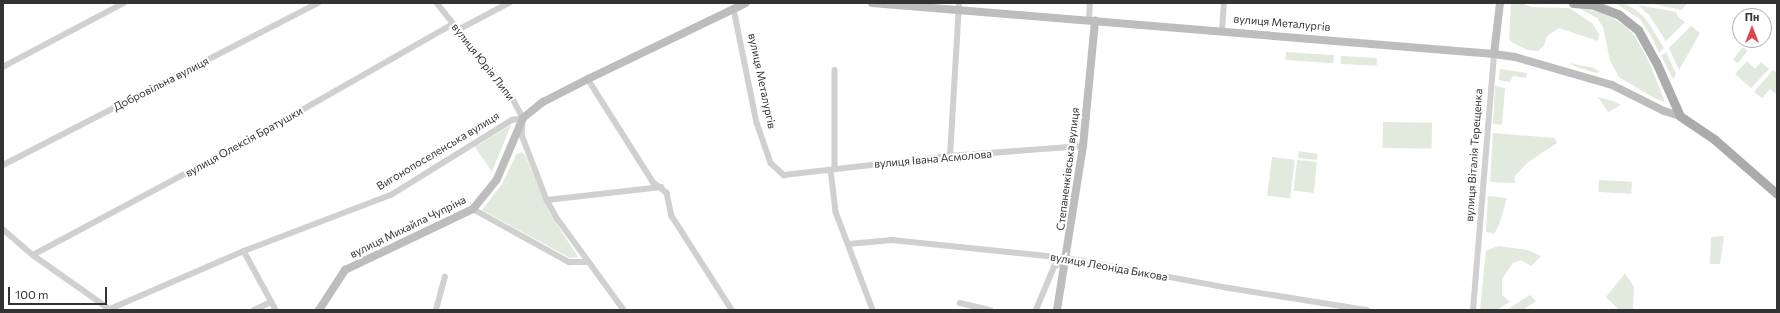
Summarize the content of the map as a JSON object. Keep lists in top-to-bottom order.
{
  "streets": {
    "main road": [
      "вулиця Металургів",
      "Вигонопоселенська вулиця",
      "вулиця Віталія Терещенка",
      "Степаненківська вулиця",
      "вулиця Михайла Чупріна"
    ],
    "street": [
      "вулиця Юрія Липи",
      "Добровільна вулиця",
      "вулиця Олексія Братушки",
      "вулиця Івана Асмолова",
      "вулиця Леоніда Бикова"
    ]
  },
  "crossings": [
    ["вулиця Металургів", "Вигонопоселенська вулиця"],
    ["вулиця Металургів", "вулиця Віталія Терещенка"],
    ["вулиця Металургів", "вулиця Івана Асмолова"],
    ["вулиця Металургів", "Степаненківська вулиця"],
    ["вулиця Юрія Липи", "вулиця Олексія Братушки"],
    ["вулиця Юрія Липи", "Вигонопоселенська вулиця"],
    ["вулиця Юрія Липи", "вулиця Михайла Чупріна"],
    ["Вигонопоселенська вулиця", "вулиця Михайла Чупріна"],
    ["вулиця Івана Асмолова", "Степаненківська вулиця"],
    ["Степаненківська вулиця", "вулиця Леоніда Бикова"]
  ],
  "scale_bar": "100 m",
  "north": "top"
}
